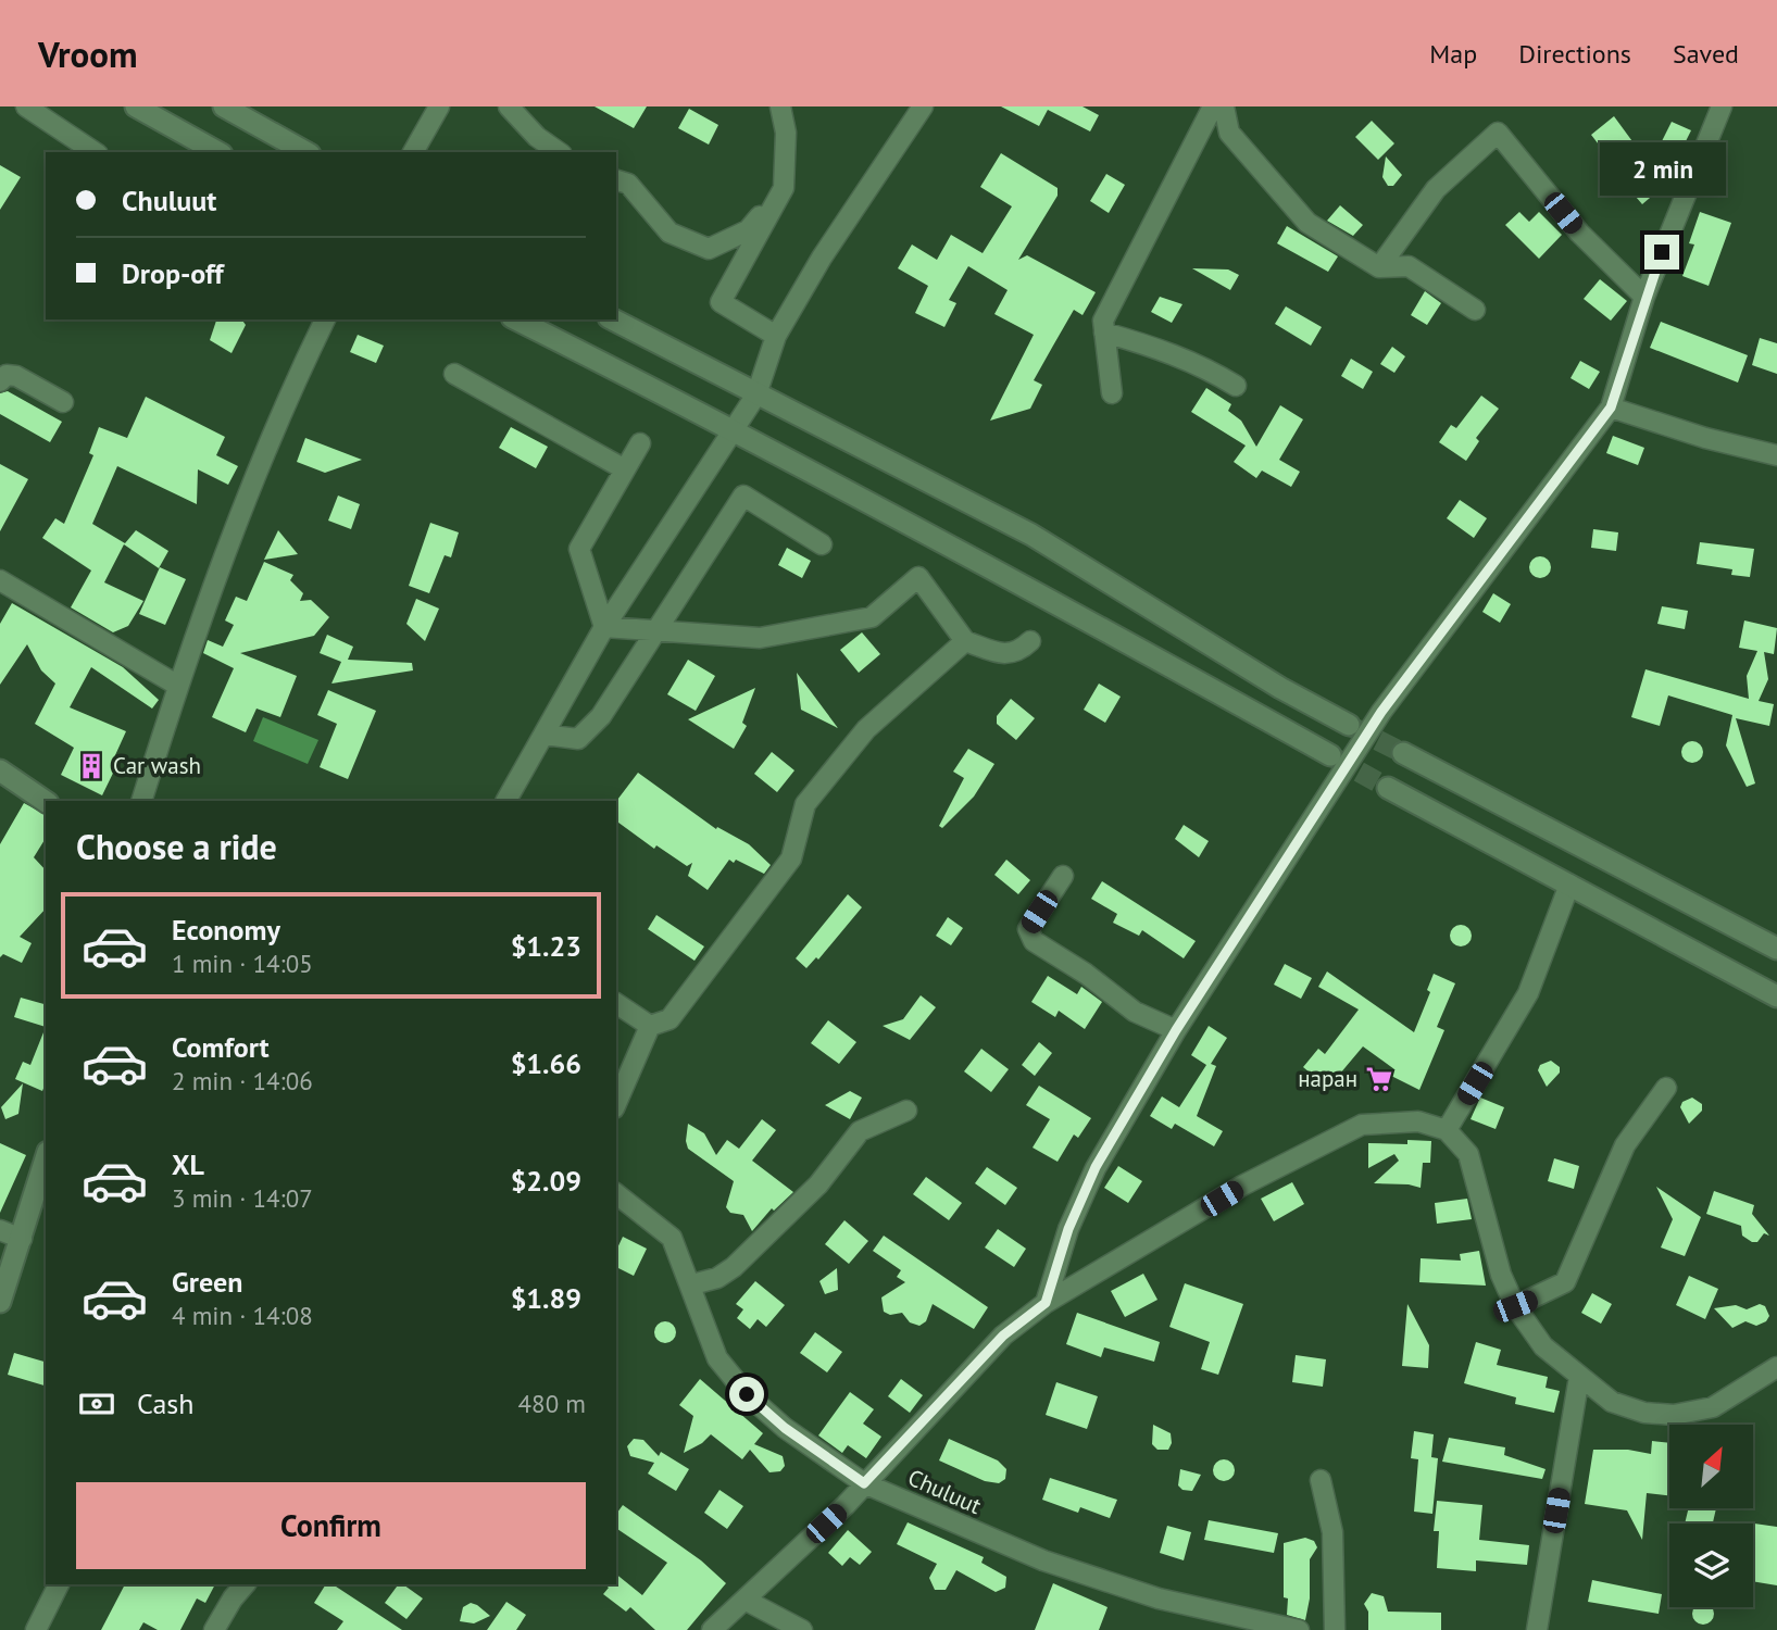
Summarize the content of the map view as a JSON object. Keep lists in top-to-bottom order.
{
  "streets": {
    "street": ["Chuluut"]
  },
  "places": {
    "building": ["Car wash"],
    "supermarket": ["наран"]
  },
  "north": "top right",
  "page": {
    "header": "Vroom",
    "nav": ["Map", "Directions", "Saved"],
    "bubble": "2 min",
    "banner": ["Chuluut", "Drop-off"],
    "heading": "Choose a ride",
    "list": [
      {
        "name": "Economy",
        "note": "1 min · 14:05",
        "value": "$1.23"
      },
      {
        "name": "Comfort",
        "note": "2 min · 14:06",
        "value": "$1.66"
      },
      {
        "name": "XL",
        "note": "3 min · 14:07",
        "value": "$2.09"
      },
      {
        "name": "Green",
        "note": "4 min · 14:08",
        "value": "$1.89"
      }
    ],
    "pay": ["Cash", "480 m"],
    "buttons": "Confirm"
  }
}
